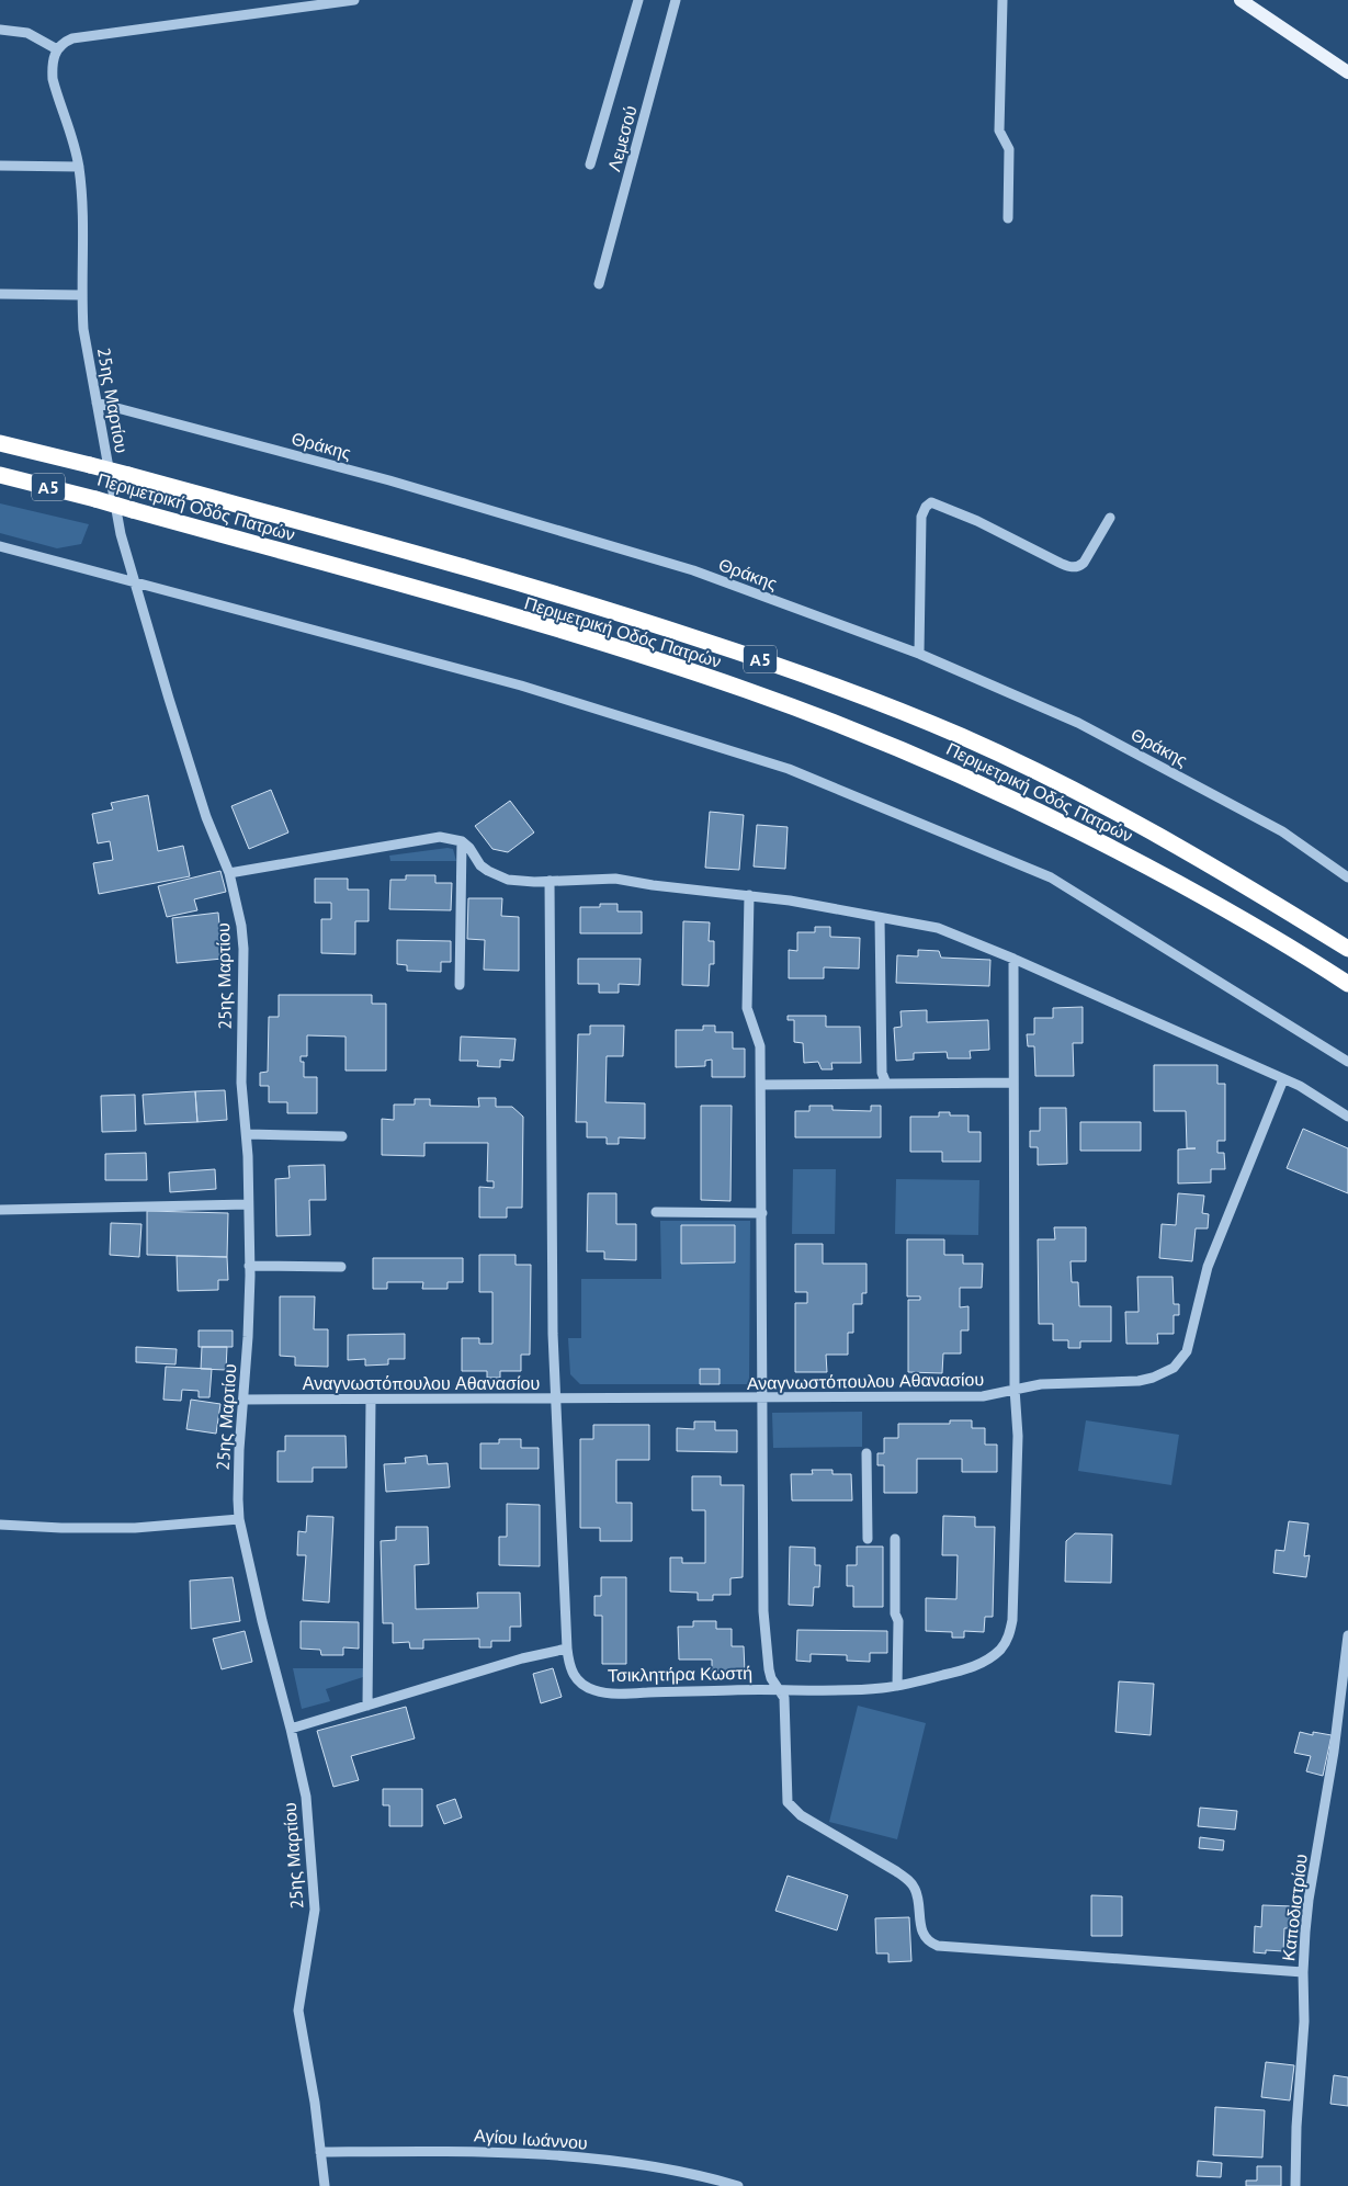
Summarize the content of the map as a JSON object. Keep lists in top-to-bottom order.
{
  "streets": {
    "highway": ["Α5", "Περιμετρική Οδός Πατρών"],
    "street": [
      "Λεμεσού",
      "25ης Μαρτίου",
      "Θράκης",
      "Αναγνωστόπουλου Αθανασίου",
      "Τσικλητήρα Κωστή",
      "Καποδιστρίου",
      "Αγίου Ιωάννου"
    ]
  },
  "crossings": [
    ["25ης Μαρτίου", "Θράκης"],
    ["25ης Μαρτίου", "Αναγνωστόπουλου Αθανασίου"],
    ["25ης Μαρτίου", "Αγίου Ιωάννου"],
    ["Αναγνωστόπουλου Αθανασίου", "Τσικλητήρα Κωστή"]
  ]
}
